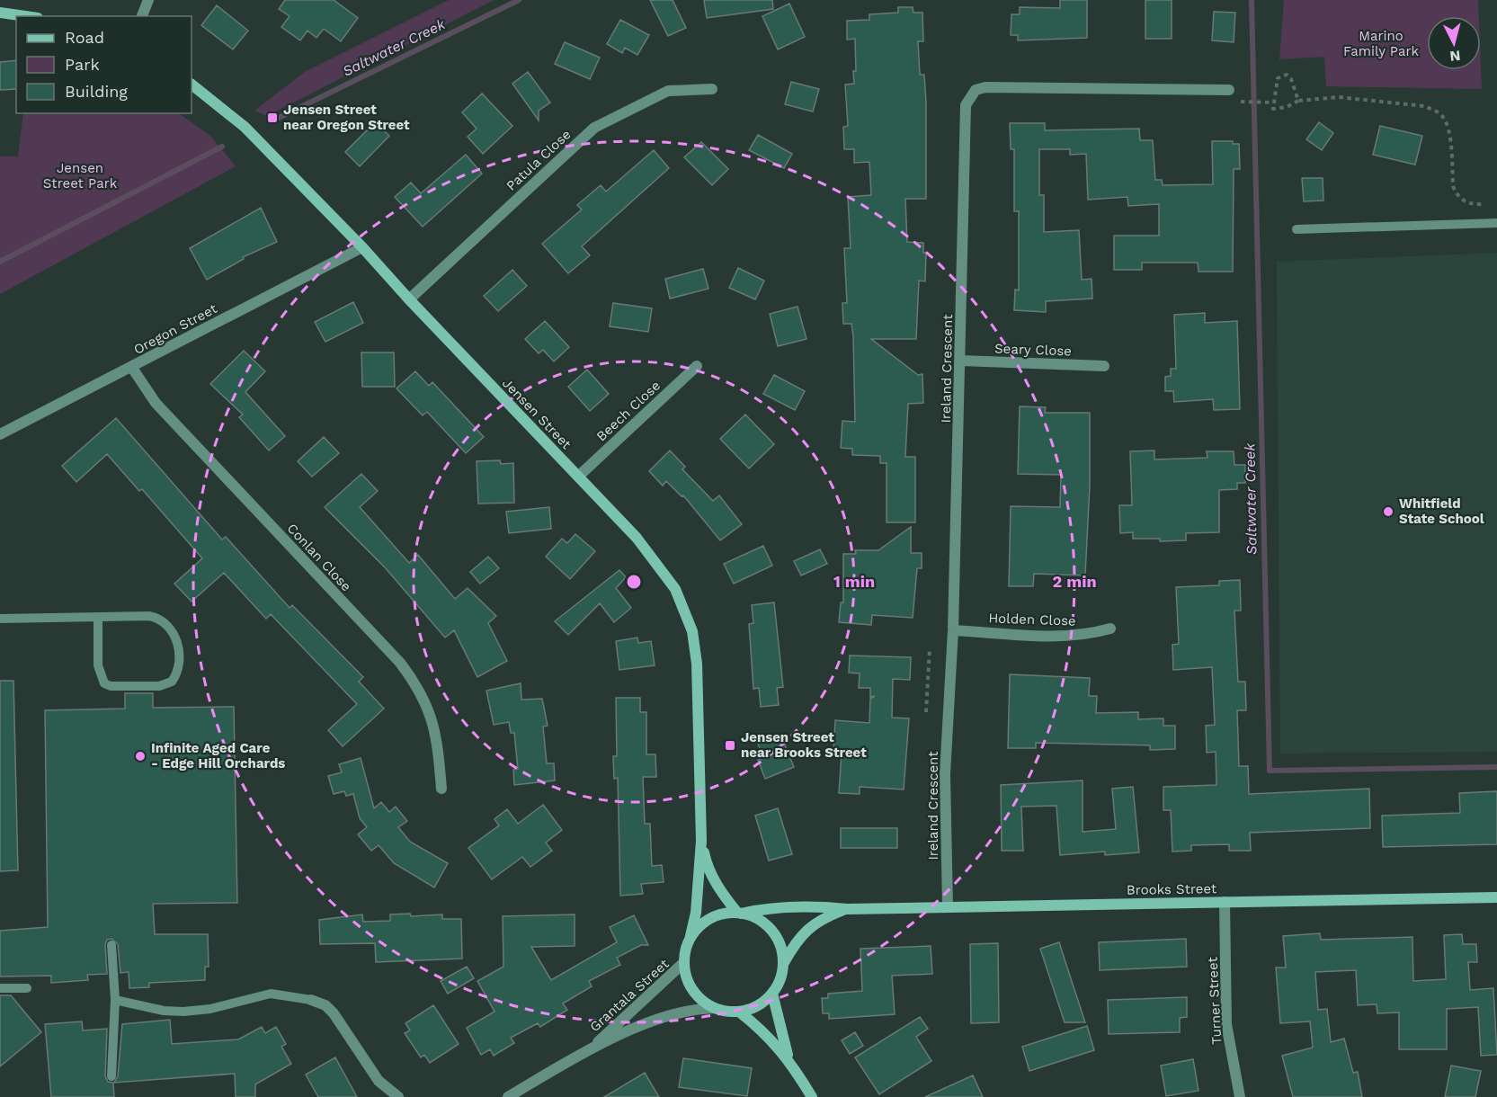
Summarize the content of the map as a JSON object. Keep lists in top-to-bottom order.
{
  "streets": {
    "street": [
      "Patula Close",
      "Oregon Street",
      "Seary Close",
      "Ireland Crescent",
      "Beech Close",
      "Jensen Street",
      "Conlan Close",
      "Holden Close",
      "Brooks Street",
      "Grantala Street",
      "Turner Street"
    ]
  },
  "crossings": [
    ["Patula Close", "Jensen Street"],
    ["Oregon Street", "Jensen Street"],
    ["Oregon Street", "Conlan Close"],
    ["Seary Close", "Ireland Crescent"],
    ["Ireland Crescent", "Holden Close"],
    ["Ireland Crescent", "Brooks Street"],
    ["Beech Close", "Jensen Street"],
    ["Jensen Street", "Brooks Street"],
    ["Jensen Street", "Grantala Street"],
    ["Brooks Street", "Grantala Street"],
    ["Brooks Street", "Turner Street"]
  ],
  "water": ["Saltwater Creek"],
  "parks": ["Marino Family Park", "Jensen Street Park"],
  "places": {
    "transit": ["Jensen Street near Oregon Street", "Jensen Street near Brooks Street"],
    "other": ["Whitfield State School", "Infinite Aged Care - Edge Hill Orchards"]
  },
  "legend": ["Road", "Park", "Building"],
  "north": "bottom",
  "rings": ["1 min", "2 min"]
}
